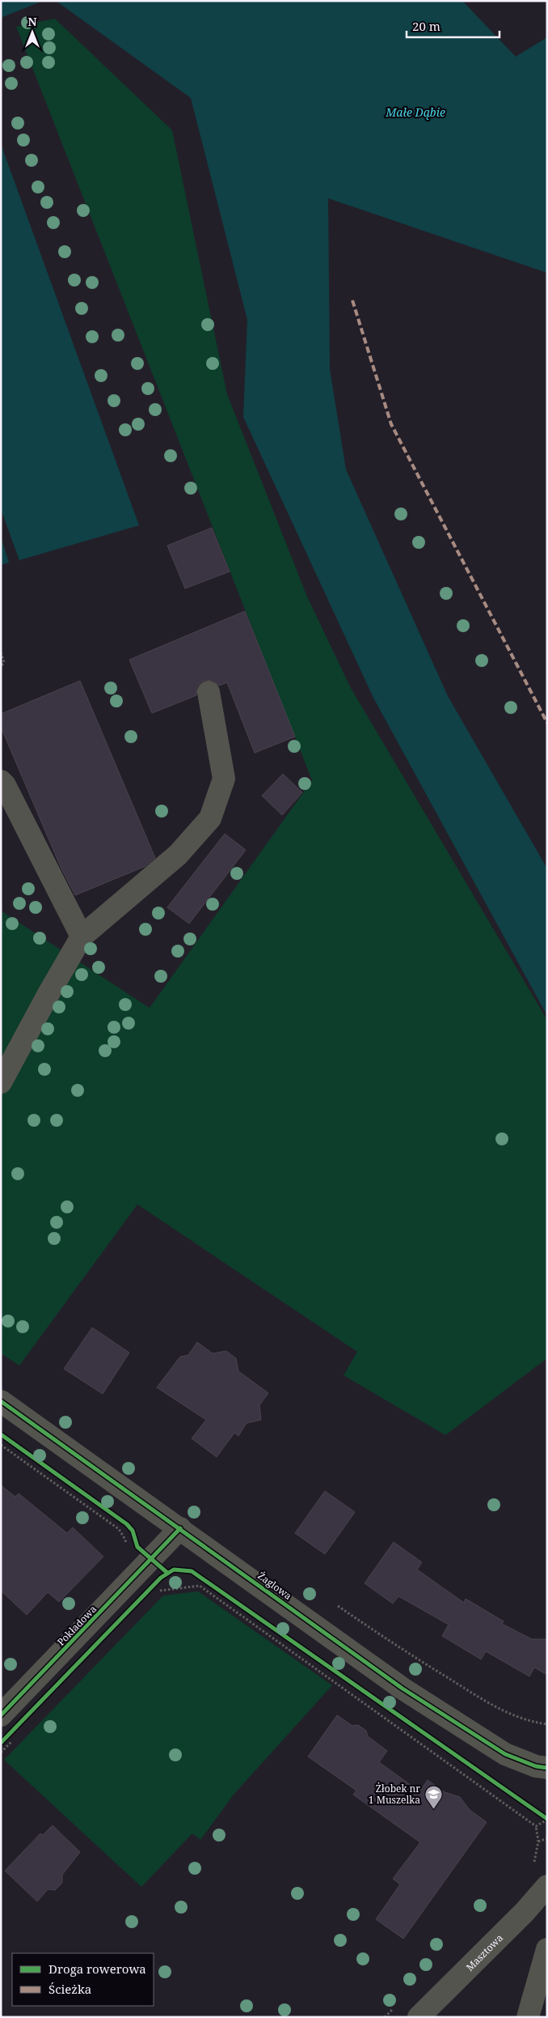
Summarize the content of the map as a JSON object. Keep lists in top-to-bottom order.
{
  "streets": {
    "street": ["Żaglowa", "Pokładowa", "Masztowa"]
  },
  "crossings": [
    ["Żaglowa", "Pokładowa"]
  ],
  "water": ["Małe Dąbie"],
  "places": {
    "school or university": ["Żłobek nr 1 Muszelka"]
  },
  "legend": ["Droga rowerowa", "Ścieżka"],
  "scale_bar": "20 m",
  "north": "top"
}
